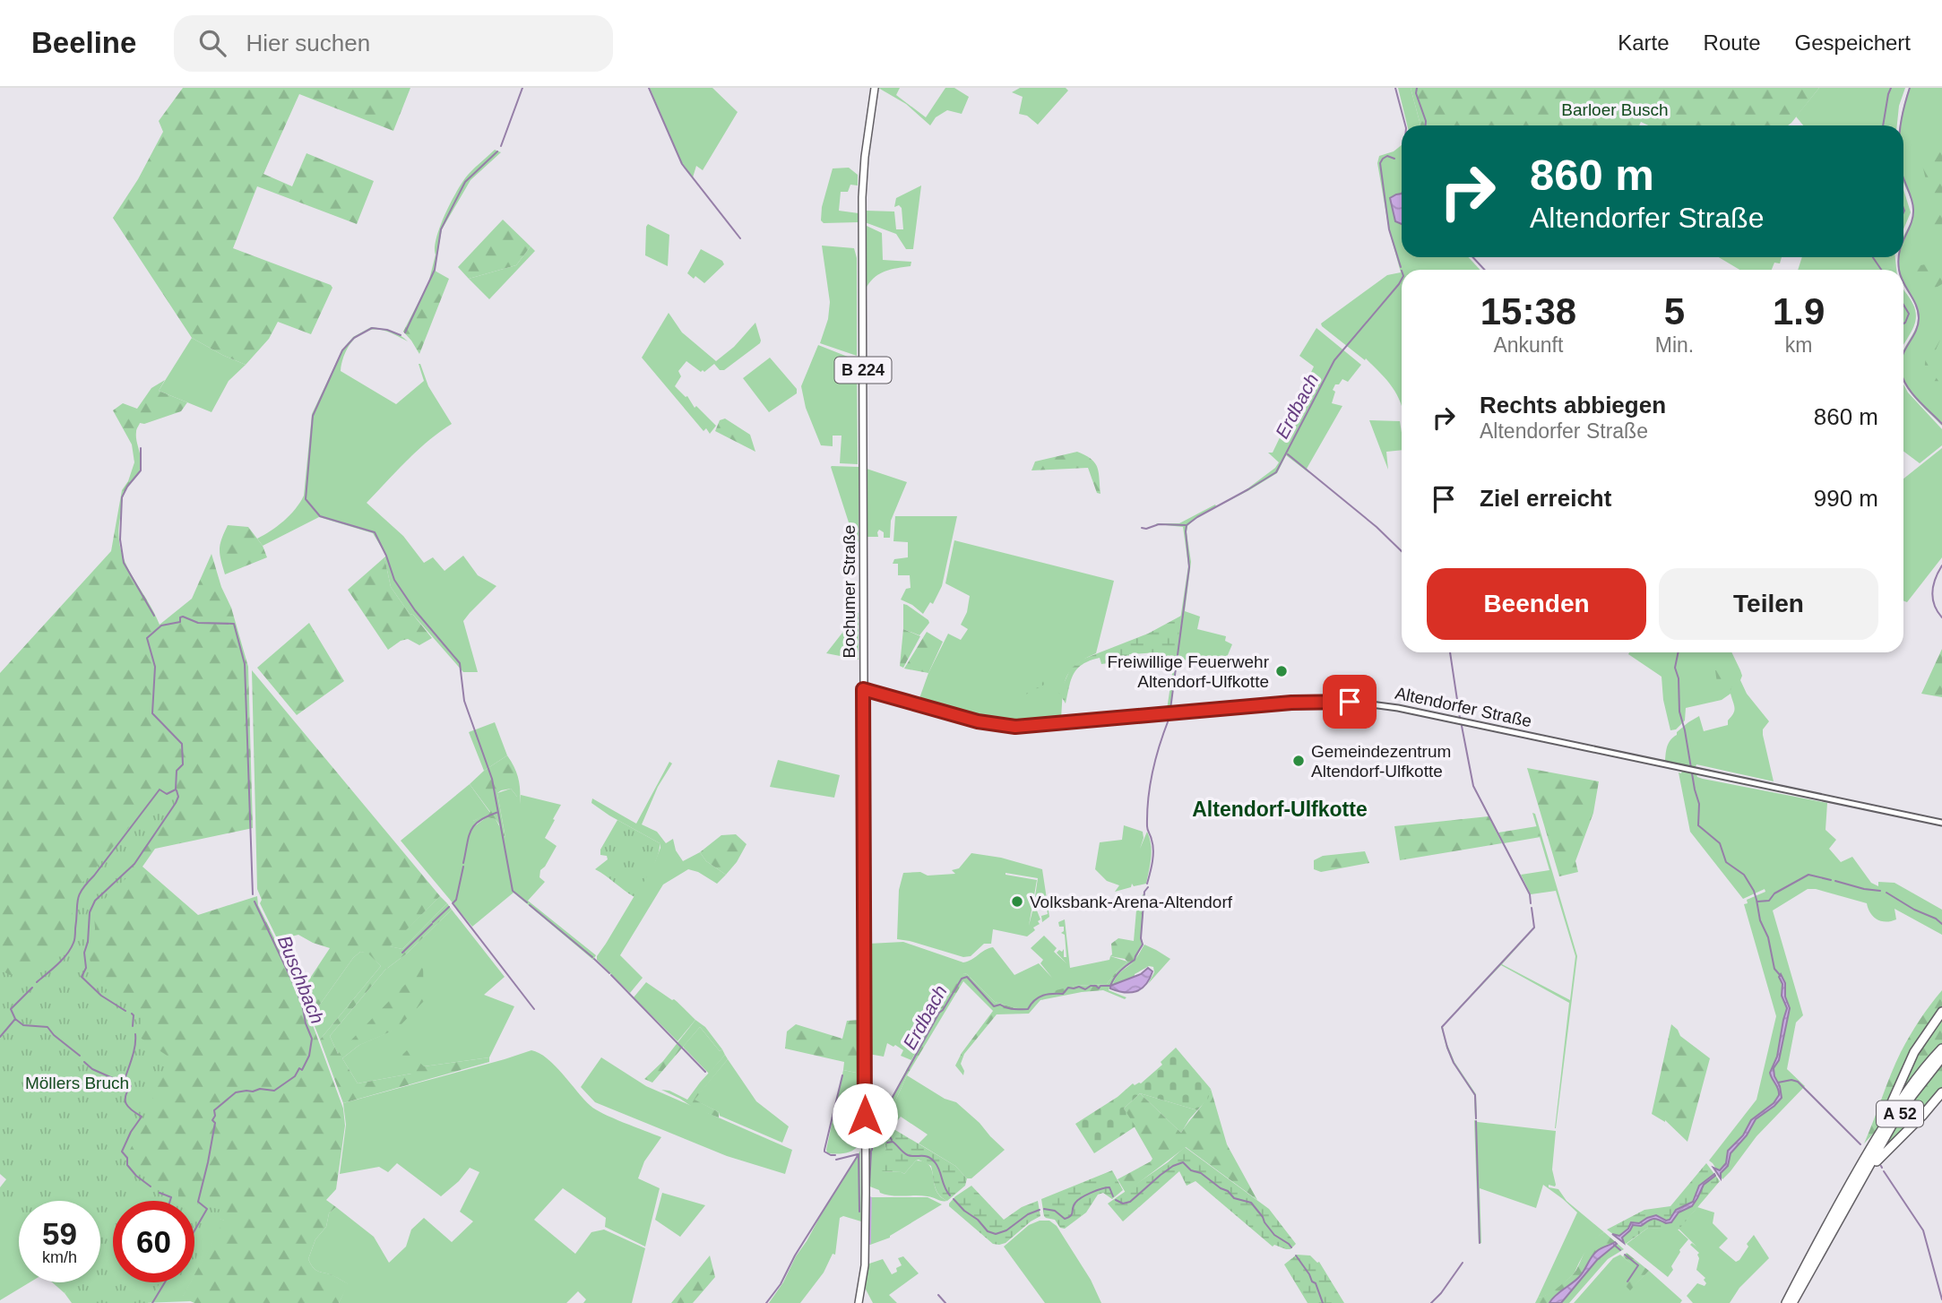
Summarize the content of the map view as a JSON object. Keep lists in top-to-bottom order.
{
  "streets": {
    "highway": ["A 52"],
    "main road": ["B 224", "Bochumer Straße"],
    "street": ["Altendorfer Straße"]
  },
  "crossings": [
    ["Bochumer Straße", "Altendorfer Straße"]
  ],
  "districts": ["Altendorf-Ulfkotte"],
  "water": ["Erdbach", "Buschbach"],
  "parks": ["Barloer Busch", "Möllers Bruch"],
  "places": ["Freiwillige Feuerwehr Altendorf-Ulfkotte", "Gemeindezentrum Altendorf-Ulfkotte", "Volksbank-Arena-Altendorf"],
  "page": {
    "header": "Beeline",
    "search": "Hier suchen",
    "nav": ["Karte", "Route", "Gespeichert"],
    "turn": ["860 m", "Altendorfer Straße"],
    "eta": [
      "15:38",
      "Ankunft",
      "5",
      "Min.",
      "1.9",
      "km"
    ],
    "list": [
      {
        "name": "Rechts abbiegen",
        "note": "Altendorfer Straße",
        "value": "860 m"
      },
      {
        "name": "Ziel erreicht",
        "value": "990 m"
      }
    ],
    "buttons": ["Beenden", "Teilen"],
    "speed": "59 km/h",
    "limit": "60"
  }
}
